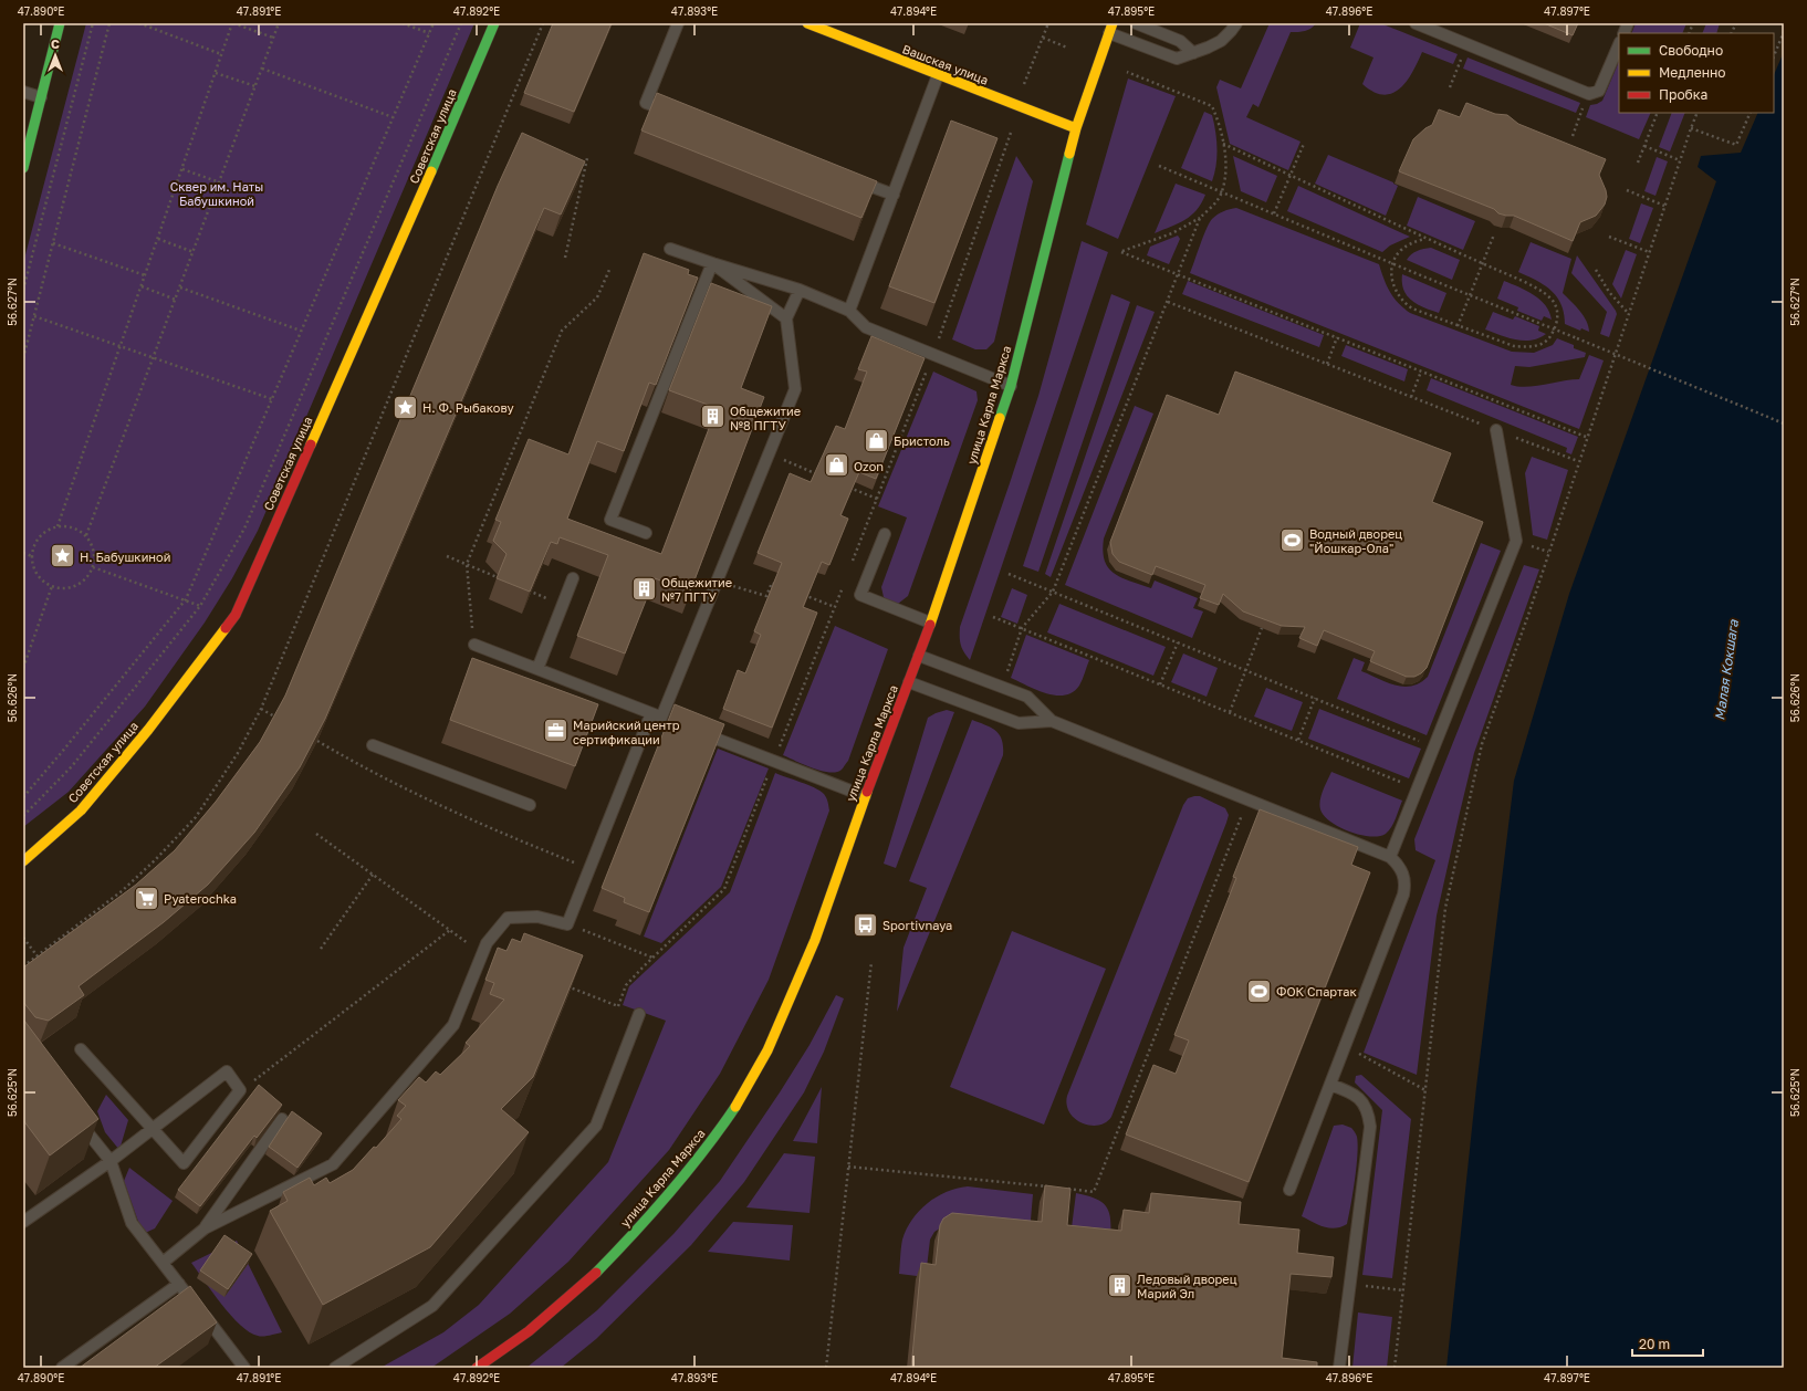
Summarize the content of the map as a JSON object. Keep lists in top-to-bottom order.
{
  "streets": {
    "main road": ["Вашская улица", "Советская улица", "улица Карла Маркса"]
  },
  "crossings": [
    ["Вашская улица", "улица Карла Маркса"]
  ],
  "water": ["Малая Кокшага"],
  "parks": ["Сквер им. Наты Бабушкиной"],
  "places": {
    "place": ["Н. Ф. Рыбакову", "Н. Бабушкиной"],
    "building": ["Общежитие №8 ПГТУ", "Общежитие №7 ПГТУ", "Ледовый дворец Марий Эл"],
    "shop": ["Бристоль", "Ozon"],
    "sports": ["Водный дворец \"Йошкар-Ола\"", "ФОК Спартак"],
    "office": ["Марийский центр сертификации"],
    "supermarket": ["Pyaterochka"],
    "bus stop": ["Sportivnaya"]
  },
  "legend": ["Свободно", "Медленно", "Пробка"],
  "scale_bar": "20 m",
  "north": "top",
  "coordinates": [
    "47.890°E",
    "47.891°E",
    "47.892°E",
    "47.893°E",
    "47.894°E",
    "47.895°E",
    "47.896°E",
    "47.897°E",
    "56.627°N",
    "56.626°N",
    "56.625°N"
  ]
}
